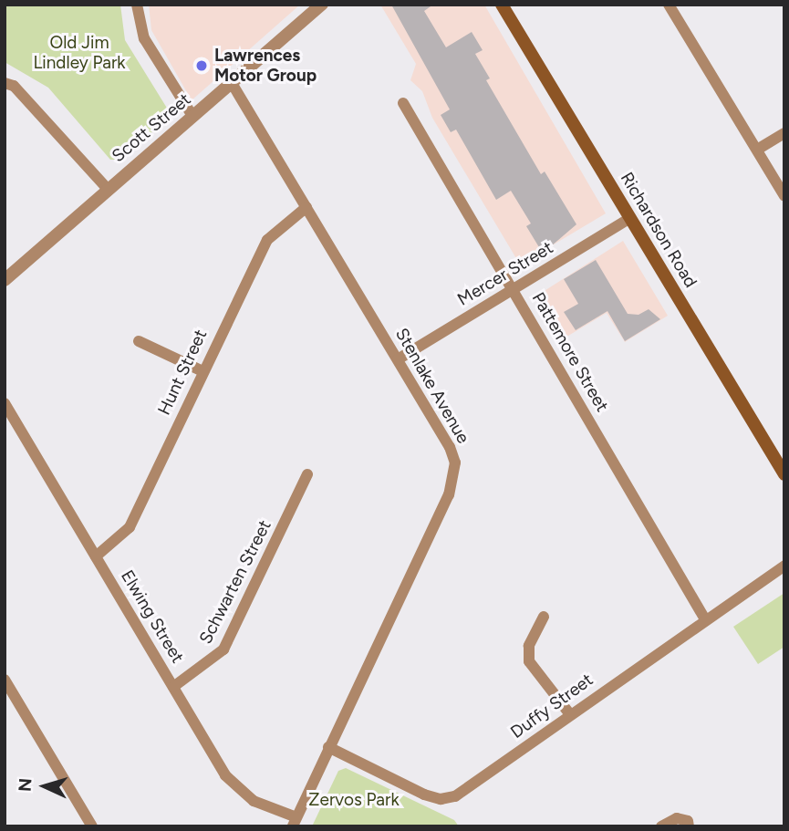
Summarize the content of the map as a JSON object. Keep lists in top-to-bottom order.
{
  "streets": {
    "main road": ["Richardson Road"],
    "street": [
      "Scott Street",
      "Mercer Street",
      "Pattemore Street",
      "Hunt Street",
      "Stenlake Avenue",
      "Schwarten Street",
      "Elwing Street",
      "Duffy Street"
    ]
  },
  "crossings": [
    ["Scott Street", "Stenlake Avenue"],
    ["Richardson Road", "Mercer Street"],
    ["Mercer Street", "Pattemore Street"],
    ["Mercer Street", "Stenlake Avenue"],
    ["Pattemore Street", "Duffy Street"],
    ["Hunt Street", "Stenlake Avenue"],
    ["Hunt Street", "Elwing Street"],
    ["Stenlake Avenue", "Elwing Street"],
    ["Stenlake Avenue", "Duffy Street"],
    ["Schwarten Street", "Elwing Street"]
  ],
  "parks": ["Old Jim Lindley Park", "Zervos Park"],
  "places": ["Lawrences Motor Group"],
  "north": "left"
}
